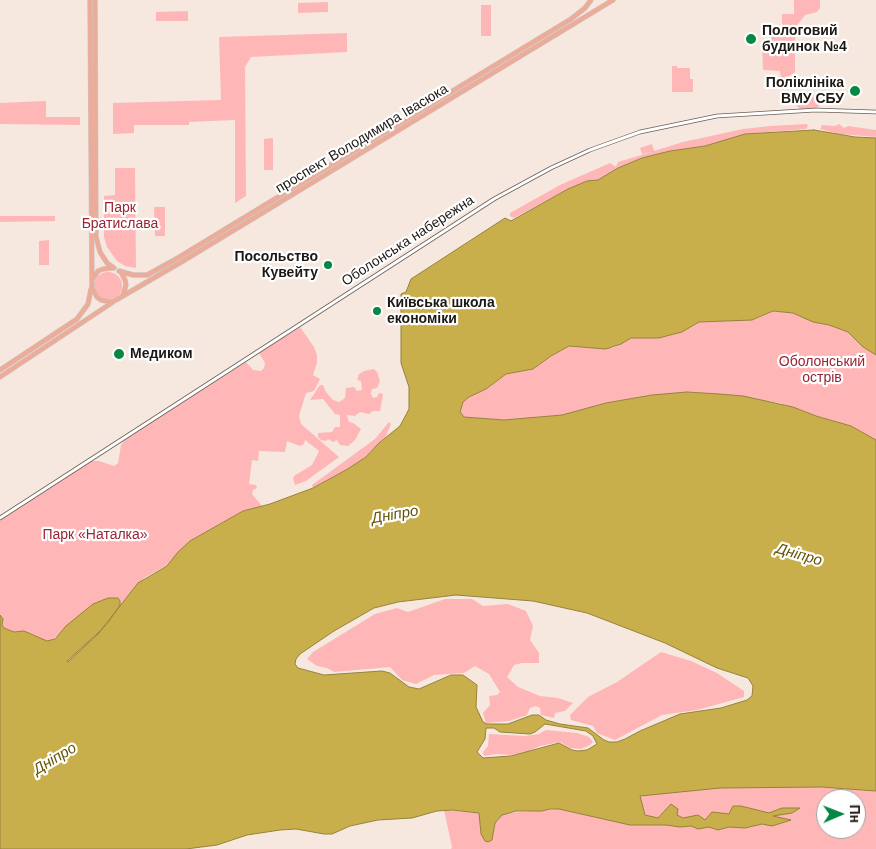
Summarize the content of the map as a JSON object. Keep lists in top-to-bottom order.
{
  "streets": {
    "main road": ["проспект Володимира Івасюка"],
    "street": ["Оболонська набережна"]
  },
  "water": ["Дніпро"],
  "parks": ["Парк Братислава", "Оболонський острів", "Парк «Наталка»"],
  "places": [
    "Пологовий будинок №4",
    "Поліклініка ВМУ СБУ",
    "Посольство Кувейту",
    "Київська школа економіки",
    "Медиком"
  ],
  "north": "right"
}
